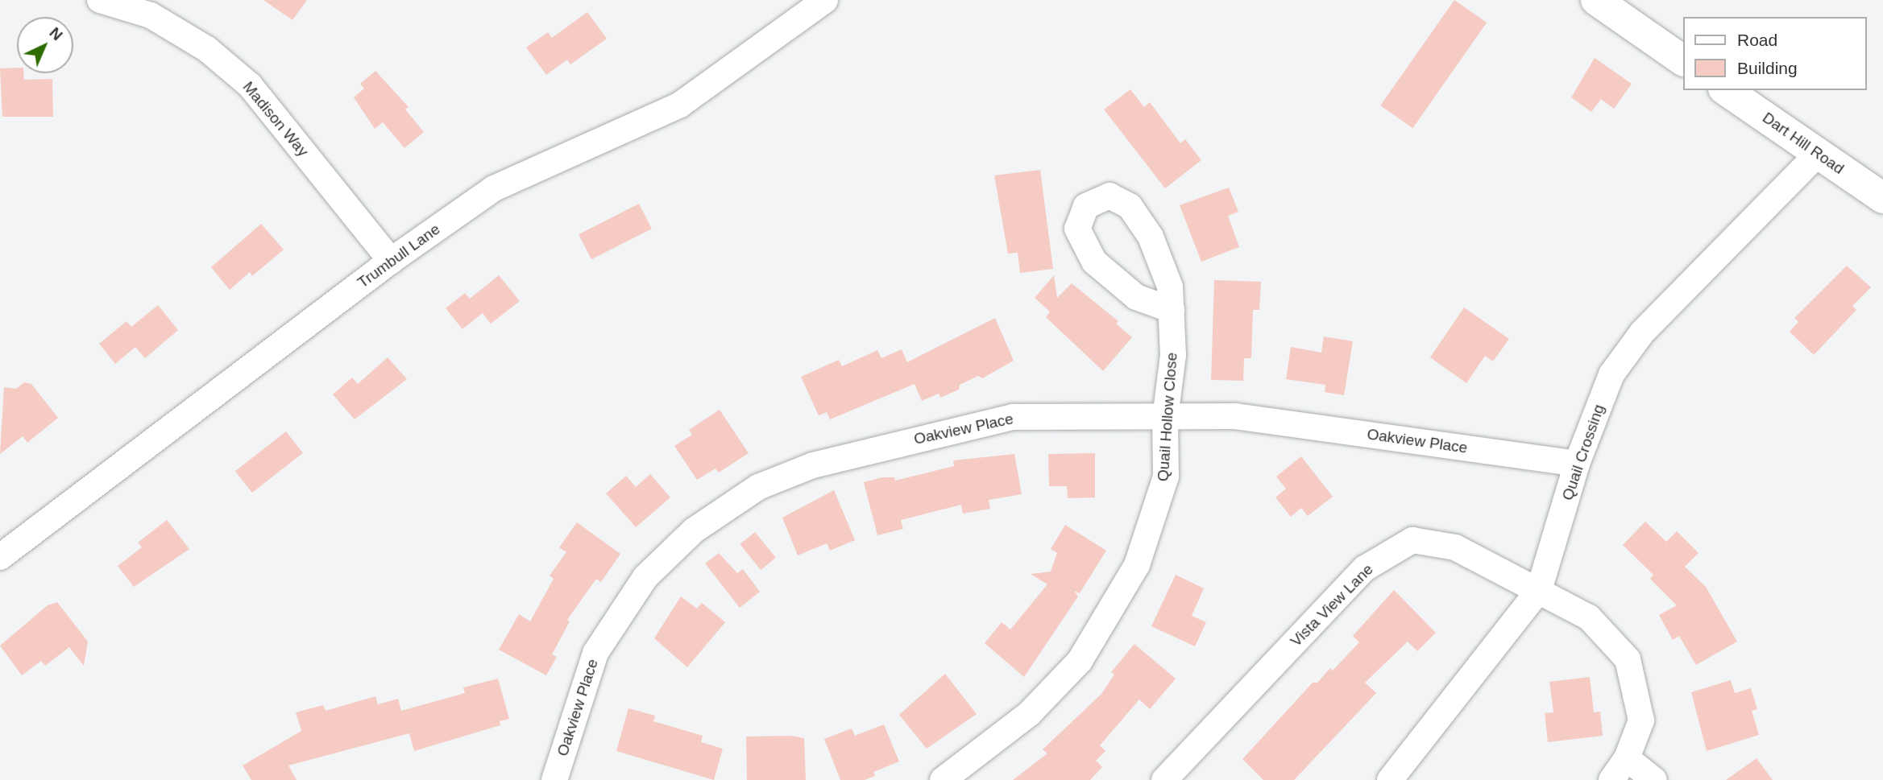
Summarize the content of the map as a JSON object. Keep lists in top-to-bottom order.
{
  "streets": {
    "main road": ["Dart Hill Road"],
    "street": [
      "Madison Way",
      "Trumbull Lane",
      "Quail Hollow Close",
      "Oakview Place",
      "Quail Crossing",
      "Vista View Lane"
    ]
  },
  "crossings": [
    ["Madison Way", "Trumbull Lane"],
    ["Dart Hill Road", "Quail Crossing"],
    ["Quail Hollow Close", "Oakview Place"],
    ["Oakview Place", "Quail Crossing"],
    ["Quail Crossing", "Vista View Lane"]
  ],
  "legend": ["Road", "Building"],
  "north": "top right"
}
